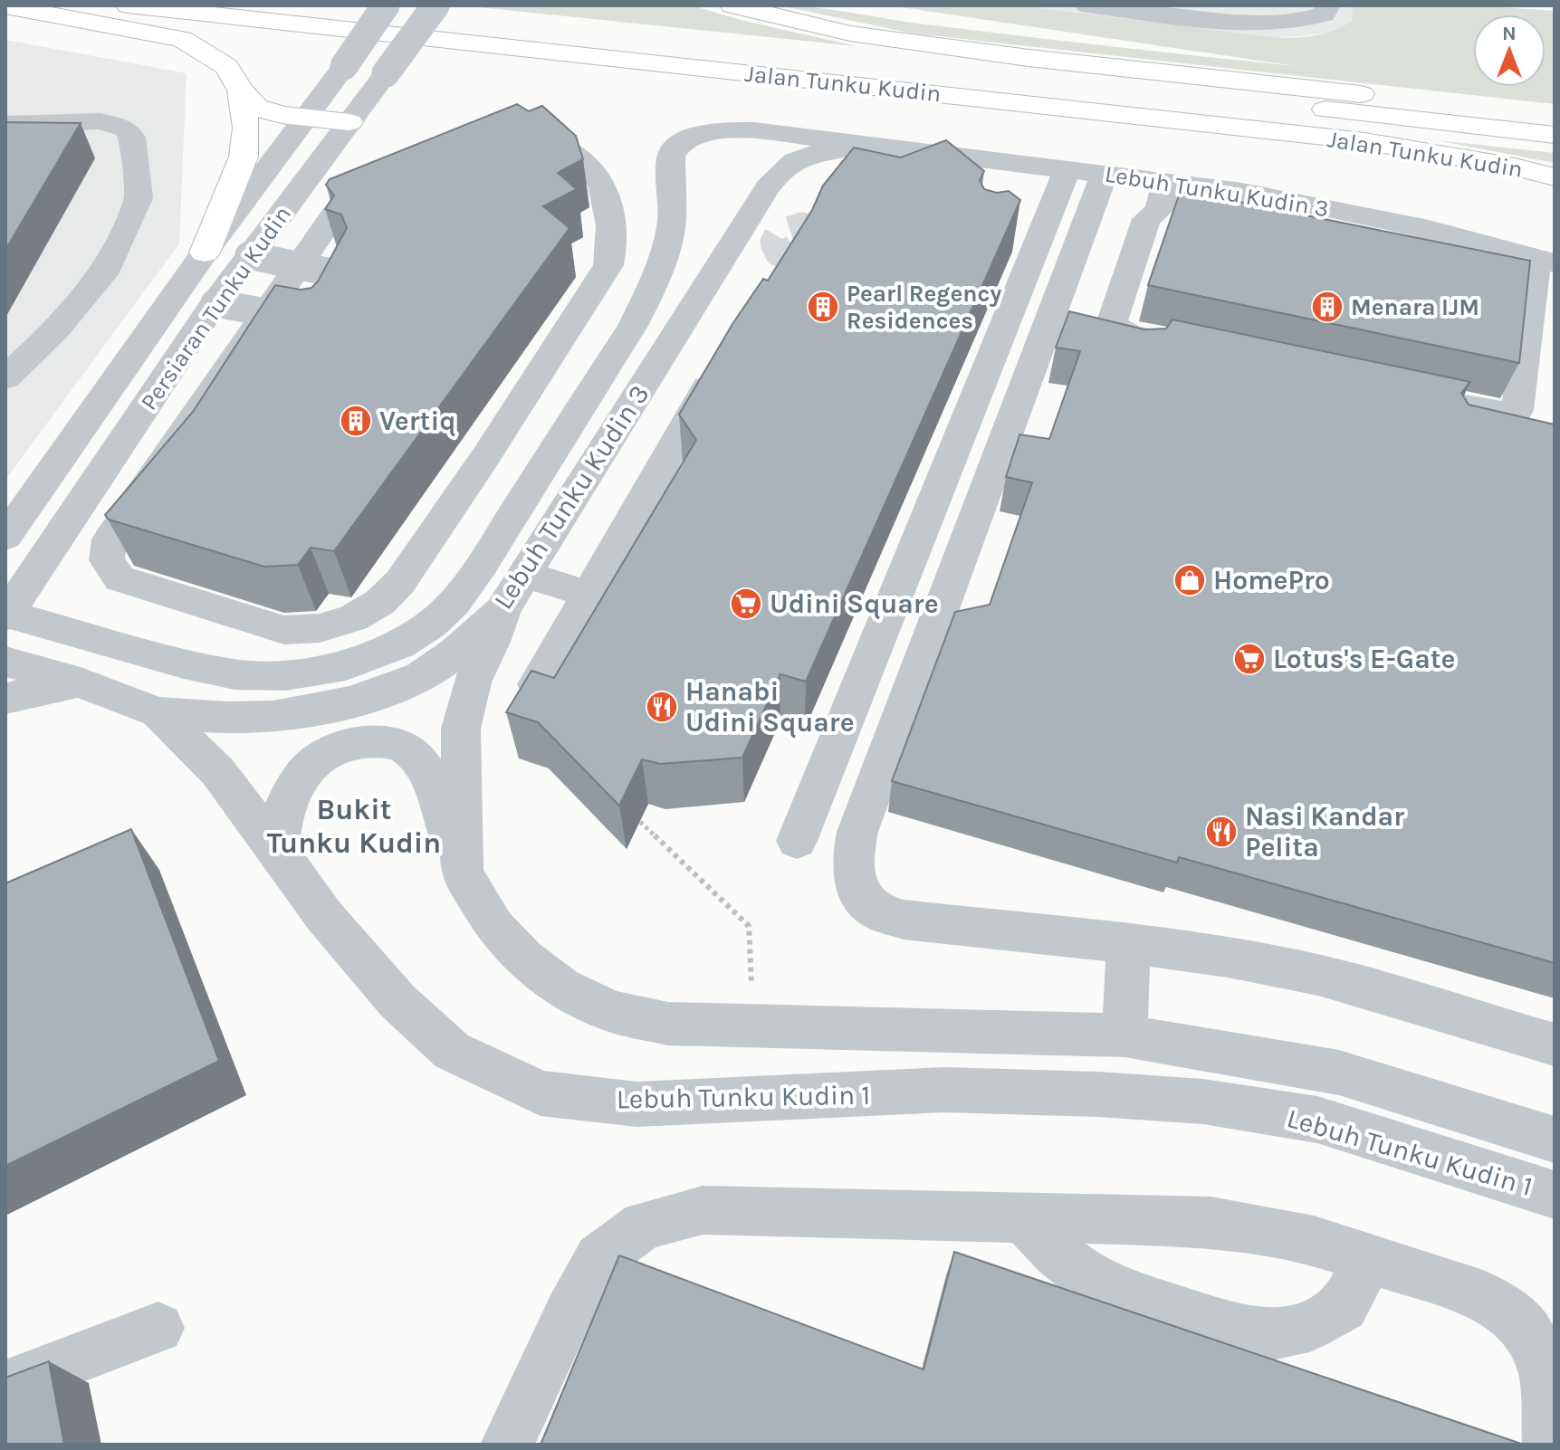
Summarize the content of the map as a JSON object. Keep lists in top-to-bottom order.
{
  "streets": {
    "highway": ["Jalan Tunku Kudin"],
    "street": ["Lebuh Tunku Kudin 3", "Persiaran Tunku Kudin", "Lebuh Tunku Kudin 1"]
  },
  "crossings": [
    ["Lebuh Tunku Kudin 3", "Persiaran Tunku Kudin"],
    ["Lebuh Tunku Kudin 3", "Lebuh Tunku Kudin 1"]
  ],
  "districts": ["Bukit Tunku Kudin"],
  "places": {
    "building": ["Pearl Regency Residences", "Menara IJM", "Vertiq"],
    "shop": ["HomePro"],
    "supermarket": ["Udini Square", "Lotus's E-Gate"],
    "restaurant": ["Hanabi Udini Square", "Nasi Kandar Pelita"]
  },
  "north": "top"
}
